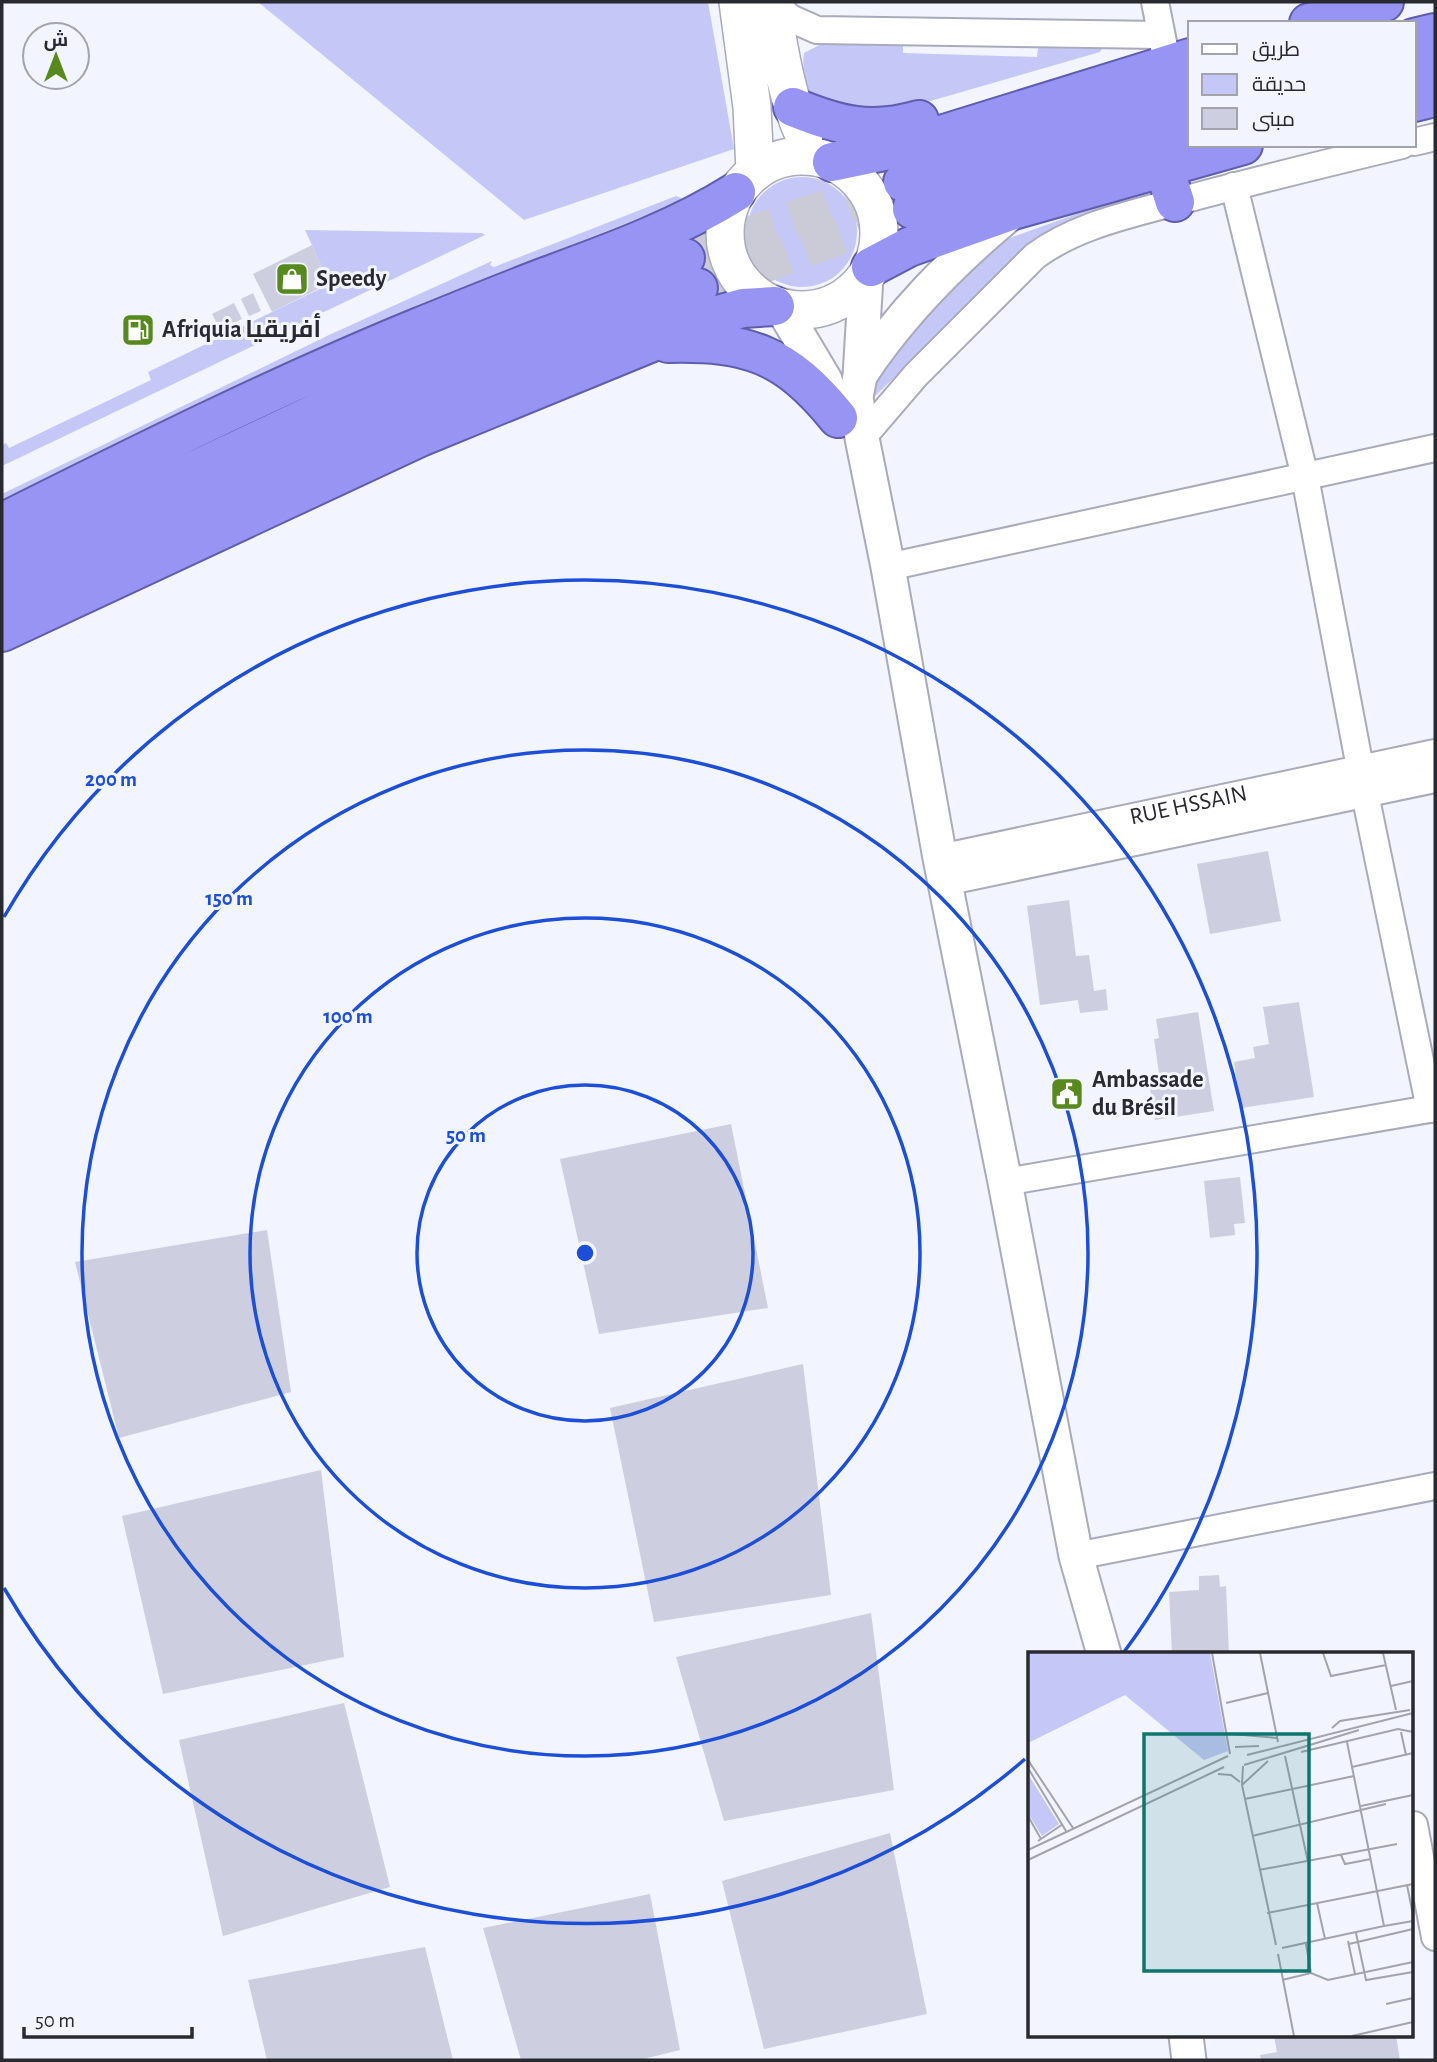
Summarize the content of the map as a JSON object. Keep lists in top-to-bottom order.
{
  "streets": {
    "street": ["RUE HSSAIN"]
  },
  "places": {
    "shop": ["Speedy"],
    "fuel station": ["Afriquia أفريقيا"],
    "public building": ["Ambassade du Brésil"]
  },
  "legend": ["طريق", "حديقة", "مبنى"],
  "scale_bar": "50 m",
  "north": "top",
  "rings": [
    "200 m",
    "150 m",
    "100 m",
    "50 m"
  ]
}
